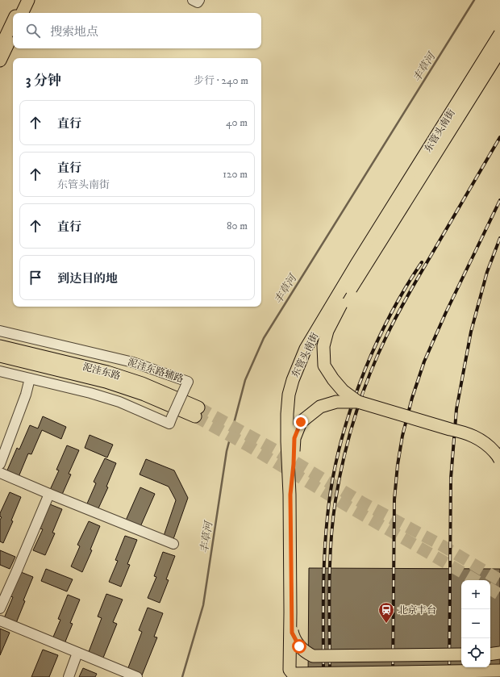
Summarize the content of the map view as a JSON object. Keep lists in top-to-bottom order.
{
  "streets": {
    "main road": ["东管头南街", "泥洼东路"],
    "street": ["泥洼东路辅路"]
  },
  "water": ["丰草河"],
  "places": {
    "station": ["北京丰台"]
  },
  "page": {
    "search": "搜索地点",
    "heading": ["3 分钟", "步行 · 240 m"],
    "list": [
      ["直行", "40 m"],
      ["直行", "东管头南街", "120 m"],
      ["直行", "80 m"],
      "到达目的地"
    ],
    "map_buttons": ["+", "−"]
  }
}
